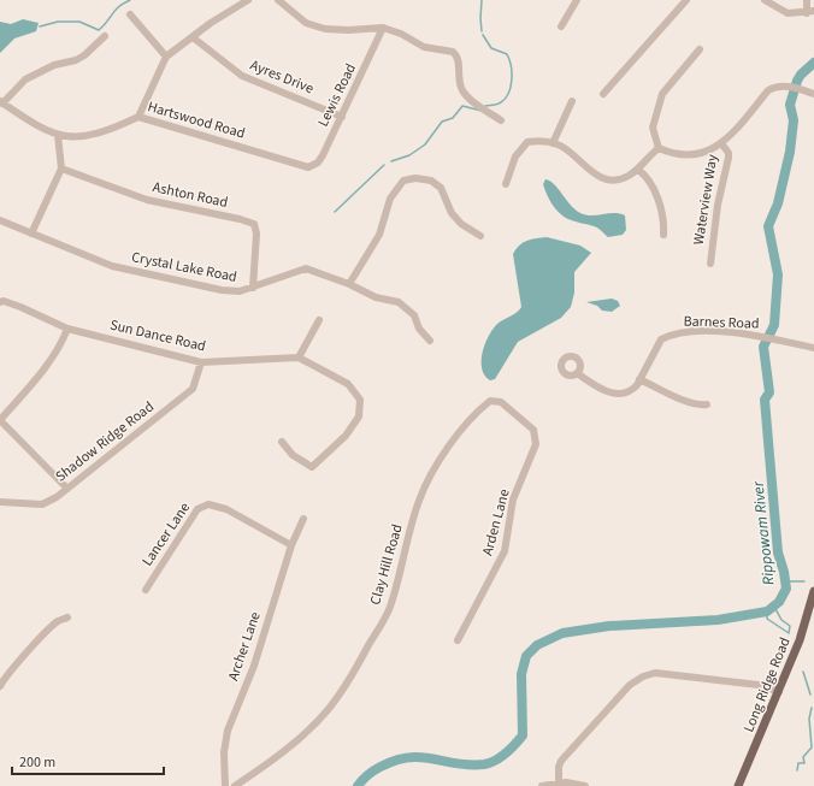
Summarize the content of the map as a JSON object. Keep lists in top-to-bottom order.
{
  "streets": {
    "main road": ["Long Ridge Road"],
    "street": [
      "Ayres Drive",
      "Lewis Road",
      "Hartswood Road",
      "Ashton Road",
      "Waterview Way",
      "Crystal Lake Road",
      "Barnes Road",
      "Sun Dance Road",
      "Shadow Ridge Road",
      "Arden Lane",
      "Lancer Lane",
      "Clay Hill Road",
      "Archer Lane"
    ]
  },
  "crossings": [
    ["Ayres Drive", "Lewis Road"],
    ["Lewis Road", "Hartswood Road"],
    ["Ashton Road", "Crystal Lake Road"],
    ["Sun Dance Road", "Shadow Ridge Road"],
    ["Arden Lane", "Clay Hill Road"],
    ["Lancer Lane", "Archer Lane"]
  ],
  "water": ["Rippowam River"],
  "scale_bar": "200 m"
}
